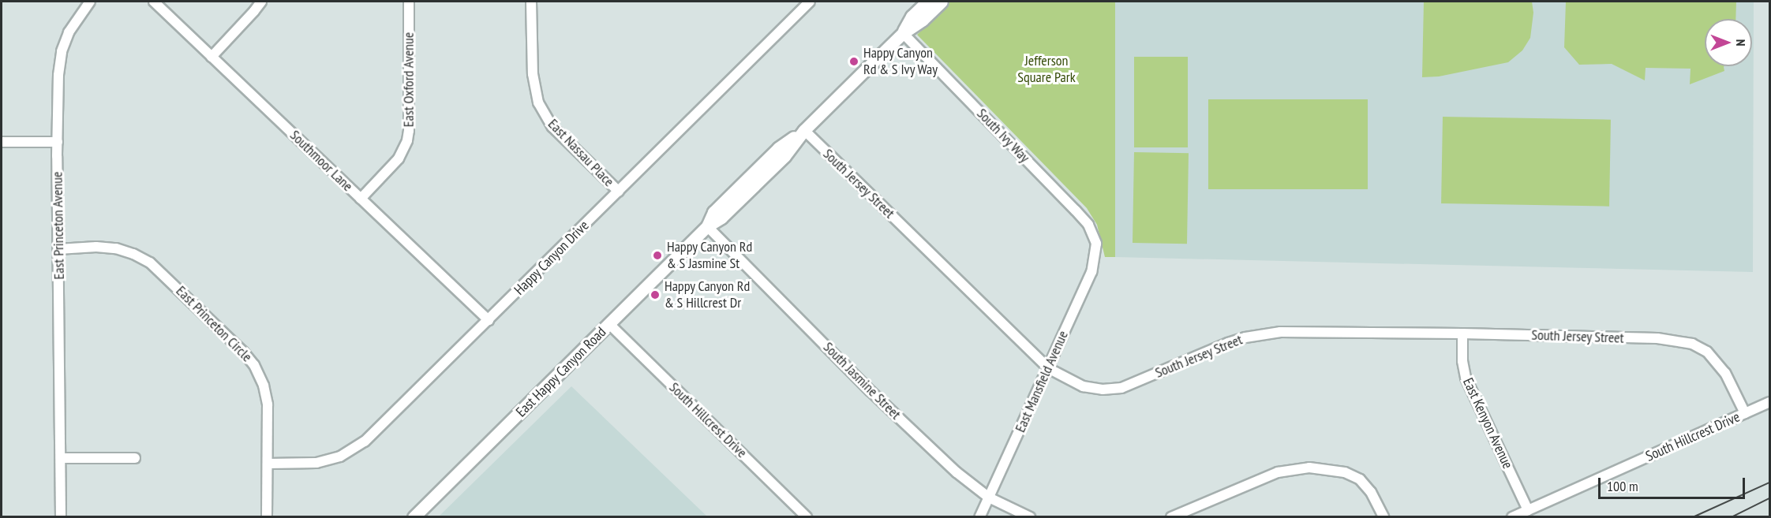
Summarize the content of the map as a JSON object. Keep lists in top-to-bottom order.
{
  "streets": {
    "street": [
      "East Oxford Avenue",
      "South Ivy Way",
      "East Nassau Place",
      "Southmoor Lane",
      "South Jersey Street",
      "East Princeton Avenue",
      "Happy Canyon Drive",
      "East Princeton Circle",
      "East Happy Canyon Road",
      "South Jasmine Street",
      "East Mansfield Avenue",
      "South Hillcrest Drive",
      "East Kenyon Avenue"
    ]
  },
  "crossings": [
    ["East Oxford Avenue", "Southmoor Lane"],
    ["South Ivy Way", "East Happy Canyon Road"],
    ["South Ivy Way", "East Mansfield Avenue"],
    ["East Nassau Place", "Happy Canyon Drive"],
    ["Southmoor Lane", "Happy Canyon Drive"],
    ["South Jersey Street", "East Happy Canyon Road"],
    ["South Jersey Street", "East Mansfield Avenue"],
    ["South Jersey Street", "South Hillcrest Drive"],
    ["South Jersey Street", "East Kenyon Avenue"],
    ["East Princeton Avenue", "East Princeton Circle"],
    ["Happy Canyon Drive", "East Princeton Circle"],
    ["East Happy Canyon Road", "South Jasmine Street"],
    ["East Happy Canyon Road", "South Hillcrest Drive"],
    ["South Jasmine Street", "East Mansfield Avenue"],
    ["South Hillcrest Drive", "East Kenyon Avenue"]
  ],
  "parks": ["Jefferson Square Park"],
  "places": ["Happy Canyon Rd & S Ivy Way", "Happy Canyon Rd & S Jasmine St", "Happy Canyon Rd & S Hillcrest Dr"],
  "scale_bar": "100 m",
  "north": "right"
}
